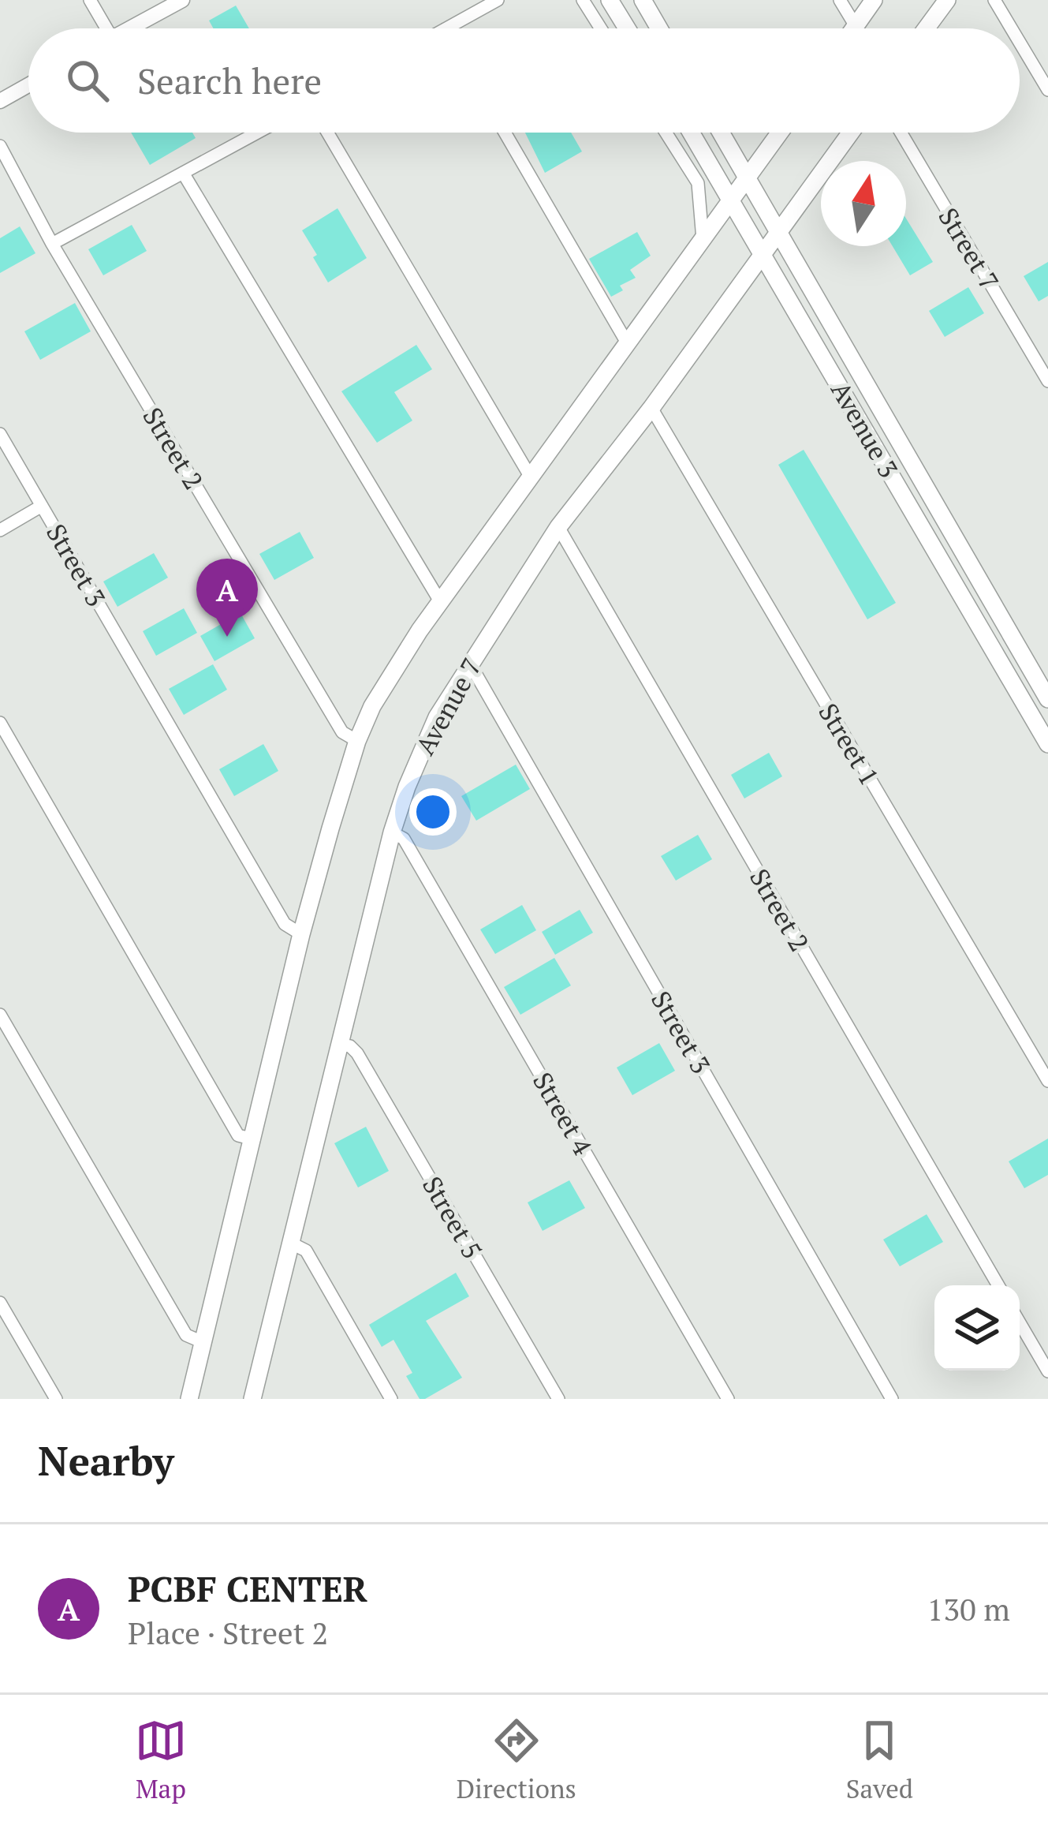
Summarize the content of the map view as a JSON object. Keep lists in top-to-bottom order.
{
  "streets": {
    "main road": ["Avenue 3", "Avenue 7"],
    "street": [
      "Street 7",
      "Street 2",
      "Street 3",
      "Street 1",
      "Street 4",
      "Street 5"
    ]
  },
  "crossings": [
    ["Avenue 3", "Avenue 7"],
    ["Street 2", "Avenue 7"],
    ["Street 3", "Avenue 7"],
    ["Avenue 7", "Street 1"],
    ["Avenue 7", "Street 4"],
    ["Avenue 7", "Street 5"]
  ],
  "north": "top",
  "page": {
    "search": "Search here",
    "pins": "A",
    "heading": "Nearby",
    "list": [
      {
        "mark": "A",
        "name": "PCBF CENTER",
        "note": "Place · Street 2",
        "value": "130 m"
      }
    ],
    "nav": ["Map", "Directions", "Saved"]
  }
}
